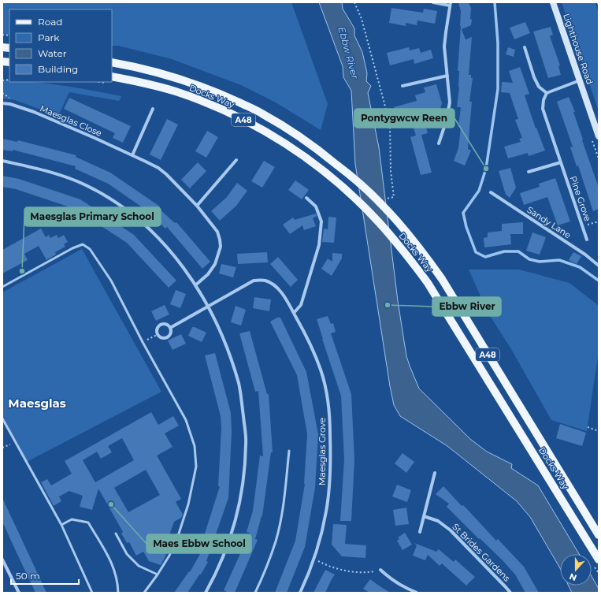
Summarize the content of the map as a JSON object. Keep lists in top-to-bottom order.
{
  "streets": {
    "main road": ["Lighthouse Road", "Docks Way", "A48"],
    "street": [
      "Maesglas Close",
      "Pine Grove",
      "Sandy Lane",
      "Maesglas Grove",
      "St Brides Gardens"
    ]
  },
  "districts": ["Maesglas"],
  "water": ["Ebbw River"],
  "places": [
    "Pontygwcw Reen",
    "Maesglas Primary School",
    "Ebbw River",
    "Maes Ebbw School"
  ],
  "legend": [
    "Road",
    "Park",
    "Water",
    "Building"
  ],
  "scale_bar": "50 m",
  "north": "bottom"
}
